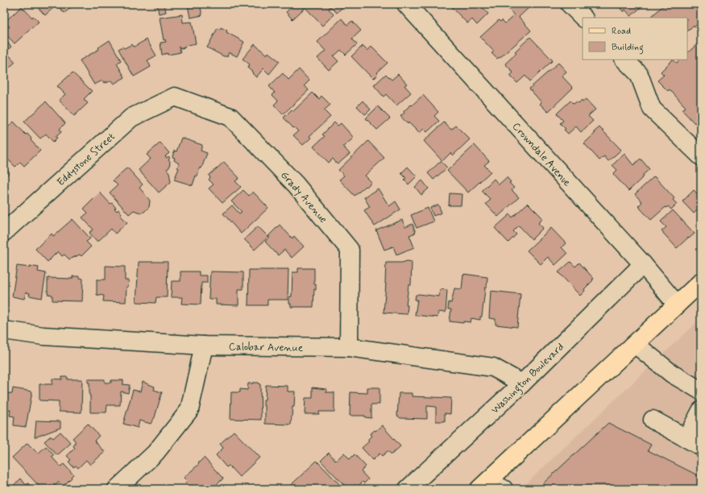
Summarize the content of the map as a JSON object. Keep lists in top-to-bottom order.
{
  "streets": {
    "street": [
      "Crowndale Avenue",
      "Eddystone Street",
      "Grady Avenue",
      "Calobar Avenue",
      "Washington Boulevard"
    ]
  },
  "crossings": [
    ["Crowndale Avenue", "Washington Boulevard"],
    ["Eddystone Street", "Grady Avenue"],
    ["Grady Avenue", "Calobar Avenue"],
    ["Calobar Avenue", "Washington Boulevard"]
  ],
  "legend": ["Road", "Building"]
}
